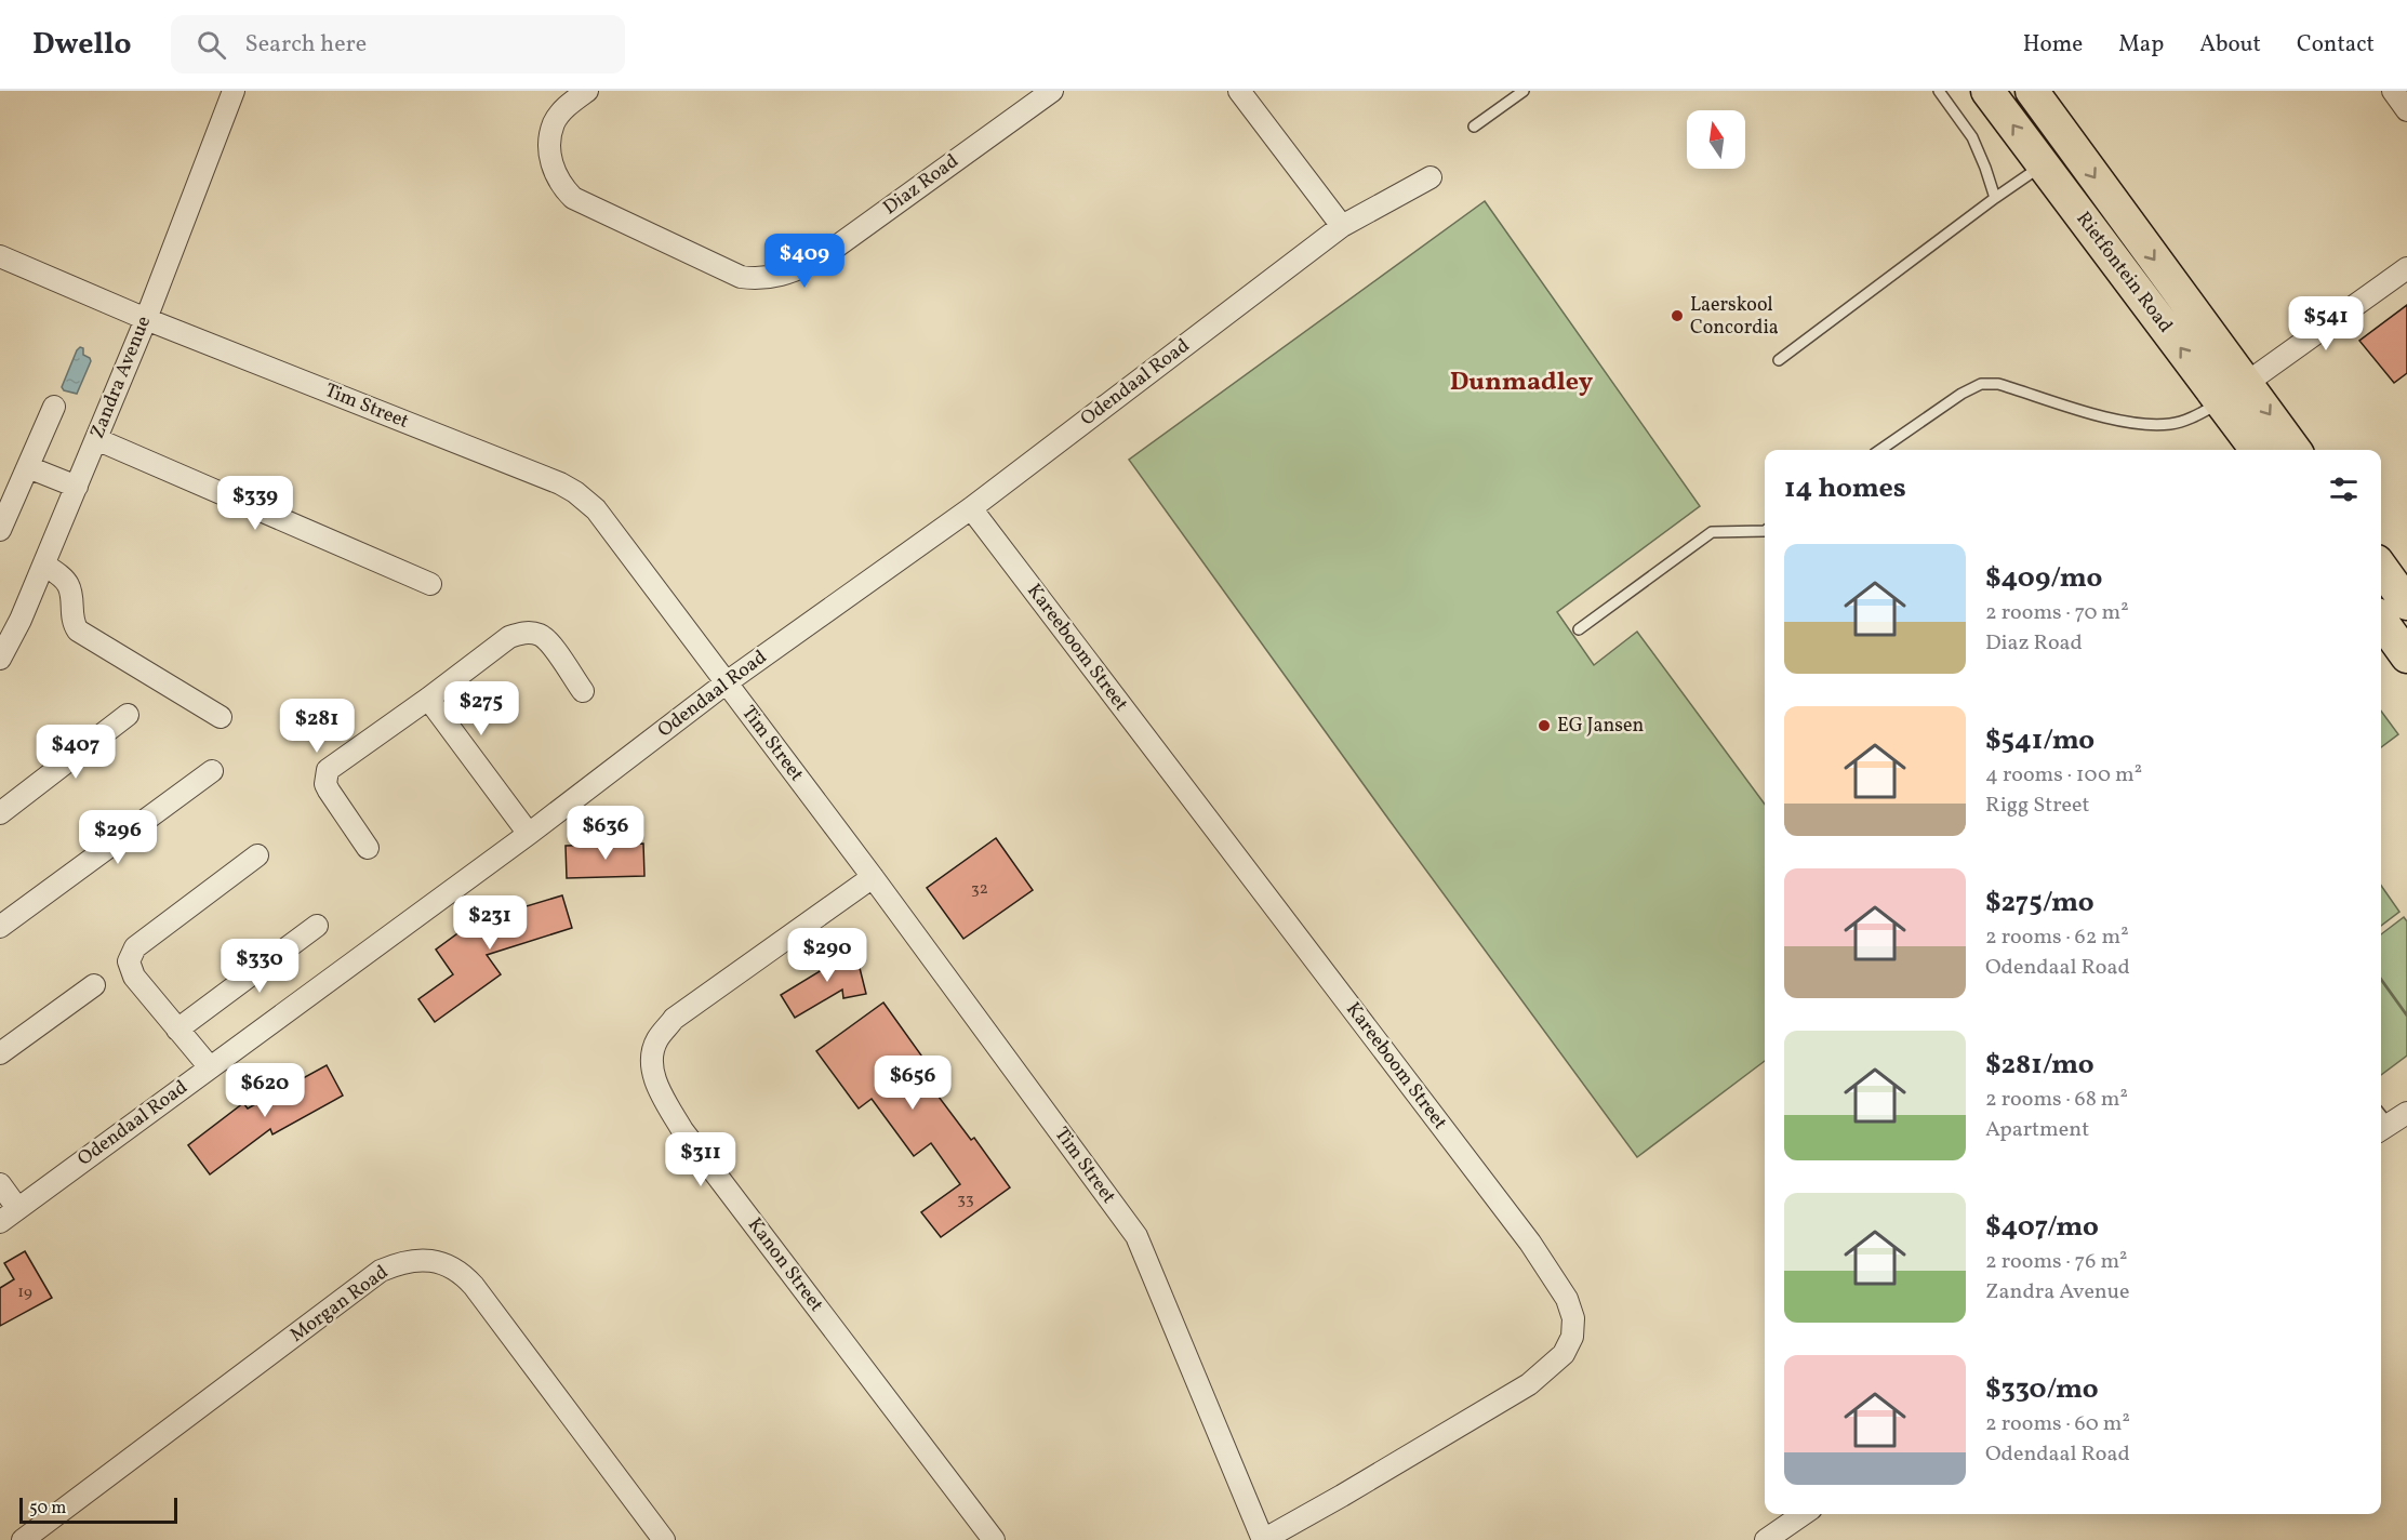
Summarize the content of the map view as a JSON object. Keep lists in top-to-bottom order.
{
  "streets": {
    "main road": ["Rietfontein Road"],
    "street": [
      "Diaz Road",
      "Zandra Avenue",
      "Odendaal Road",
      "Tim Street",
      "Kareeboom Street",
      "Kanon Street",
      "Morgan Road"
    ]
  },
  "crossings": [
    ["Zandra Avenue", "Tim Street"],
    ["Odendaal Road", "Tim Street"],
    ["Odendaal Road", "Kareeboom Street"],
    ["Tim Street", "Kareeboom Street"],
    ["Tim Street", "Kanon Street"]
  ],
  "districts": ["Dunmadley"],
  "places": ["Laerskool Concordia", "EG Jansen"],
  "house_numbers": ["32", "33", "19"],
  "scale_bar": "50 m",
  "north": "top",
  "page": {
    "header": "Dwello",
    "search": "Search here",
    "nav": [
      "Home",
      "Map",
      "About",
      "Contact"
    ],
    "price": [
      "$409",
      "$541",
      "$339",
      "$275",
      "$281",
      "$407",
      "$636",
      "$296",
      "$231",
      "$290",
      "$330",
      "$656",
      "$620",
      "$311"
    ],
    "heading": "14 homes",
    "list": [
      {
        "name": "$409/mo",
        "note": "2 rooms · 70 m² · Diaz Road"
      },
      {
        "name": "$541/mo",
        "note": "4 rooms · 100 m² · Rigg Street"
      },
      {
        "name": "$275/mo",
        "note": "2 rooms · 62 m² · Odendaal Road"
      },
      {
        "name": "$281/mo",
        "note": "2 rooms · 68 m² · Apartment"
      },
      {
        "name": "$407/mo",
        "note": "2 rooms · 76 m² · Zandra Avenue"
      },
      {
        "name": "$330/mo",
        "note": "2 rooms · 60 m² · Odendaal Road"
      }
    ],
    "scale": "50 m"
  }
}
